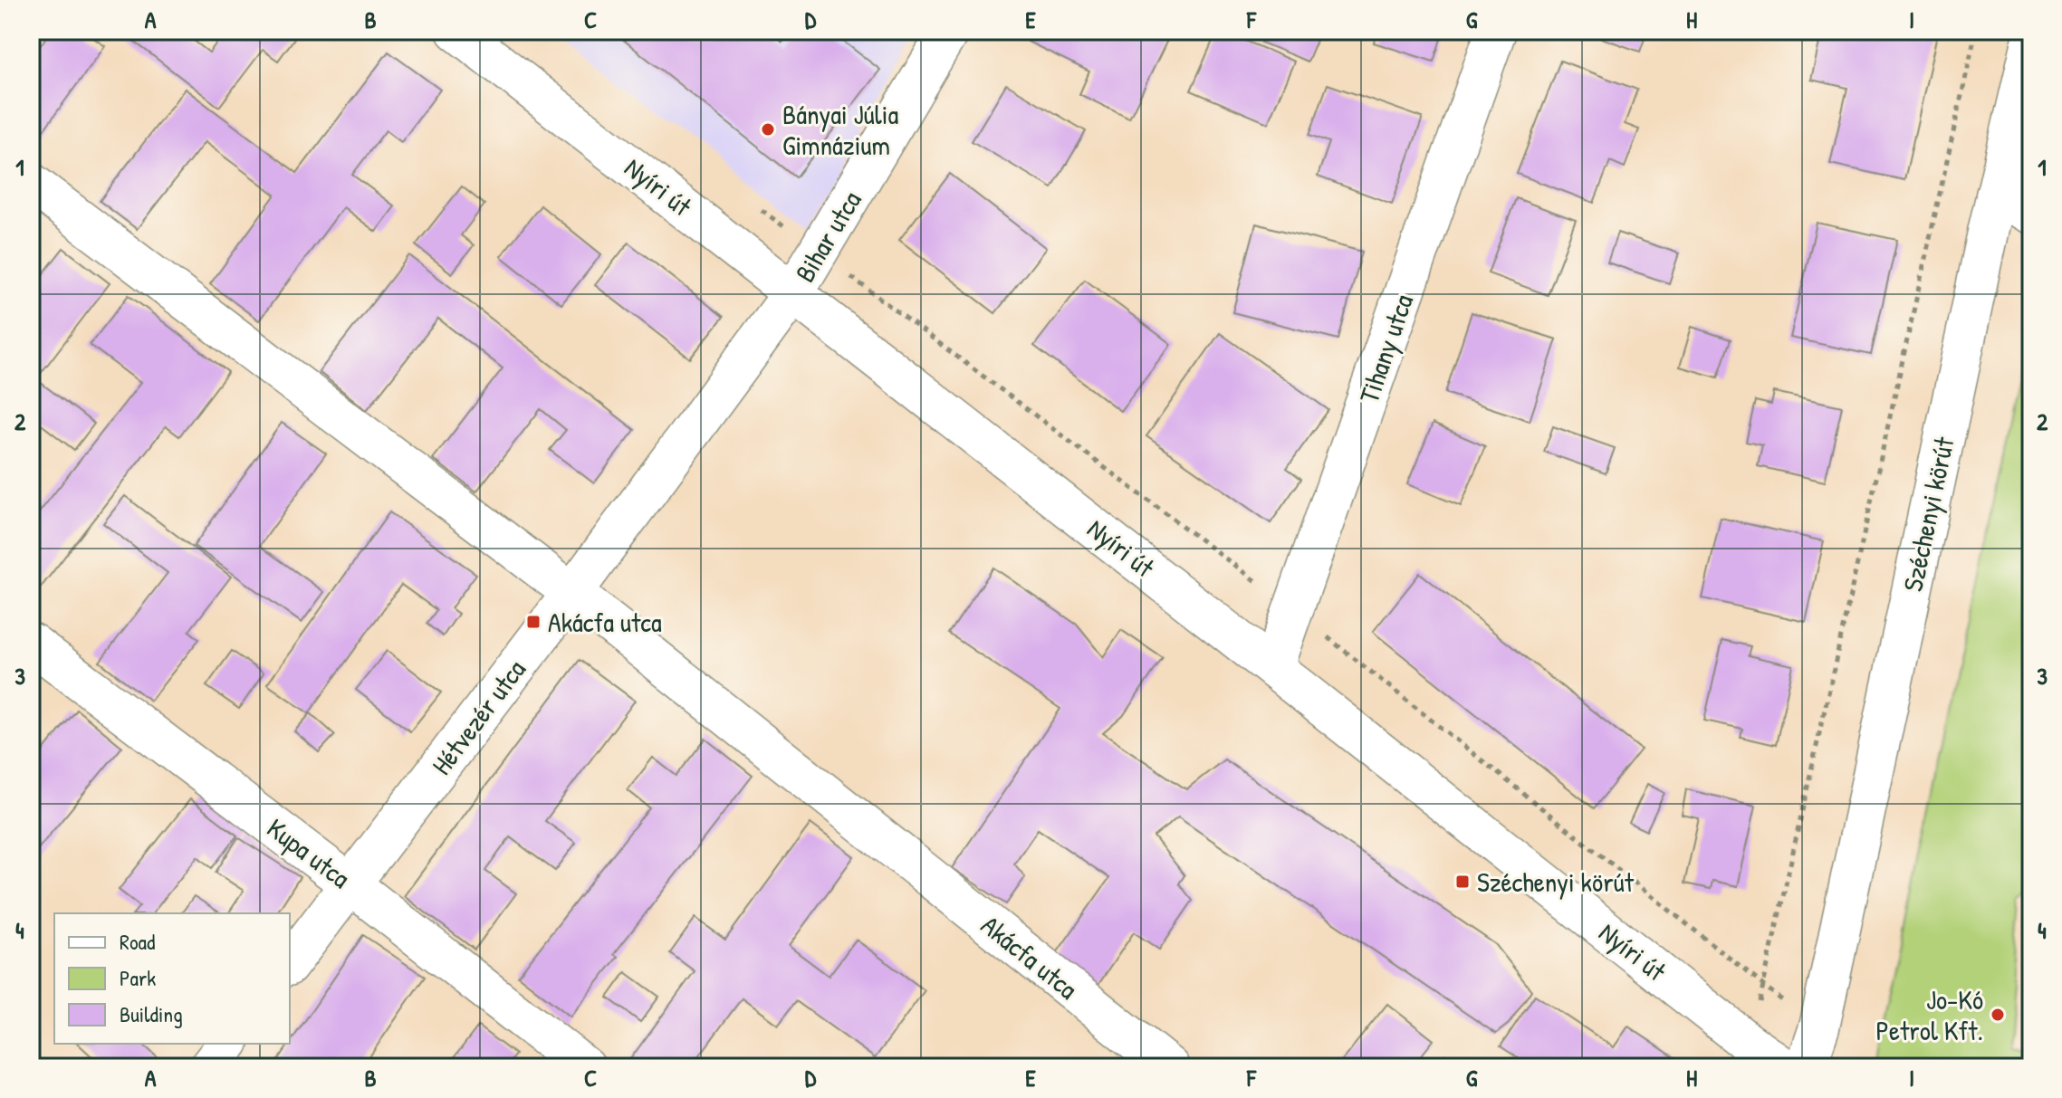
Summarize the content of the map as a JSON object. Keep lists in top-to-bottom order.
{
  "streets": {
    "street": [
      "Nyíri út",
      "Bihar utca",
      "Tihany utca",
      "Széchenyi körút",
      "Hétvezér utca",
      "Kupa utca",
      "Akácfa utca"
    ]
  },
  "crossings": [
    ["Nyíri út", "Bihar utca"],
    ["Nyíri út", "Tihany utca"],
    ["Nyíri út", "Hétvezér utca"],
    ["Bihar utca", "Hétvezér utca"],
    ["Hétvezér utca", "Kupa utca"],
    ["Hétvezér utca", "Akácfa utca"]
  ],
  "places": {
    "other": ["Bányai Júlia Gimnázium", "Jo-Kó Petrol Kft."],
    "transit": ["Akácfa utca", "Széchenyi körút"]
  },
  "legend": ["Road", "Park", "Building"],
  "grid": {
    "columns": [
      "A",
      "B",
      "C",
      "D",
      "E",
      "F",
      "G",
      "H",
      "I"
    ],
    "rows": [
      "1",
      "2",
      "3",
      "4"
    ]
  }
}
